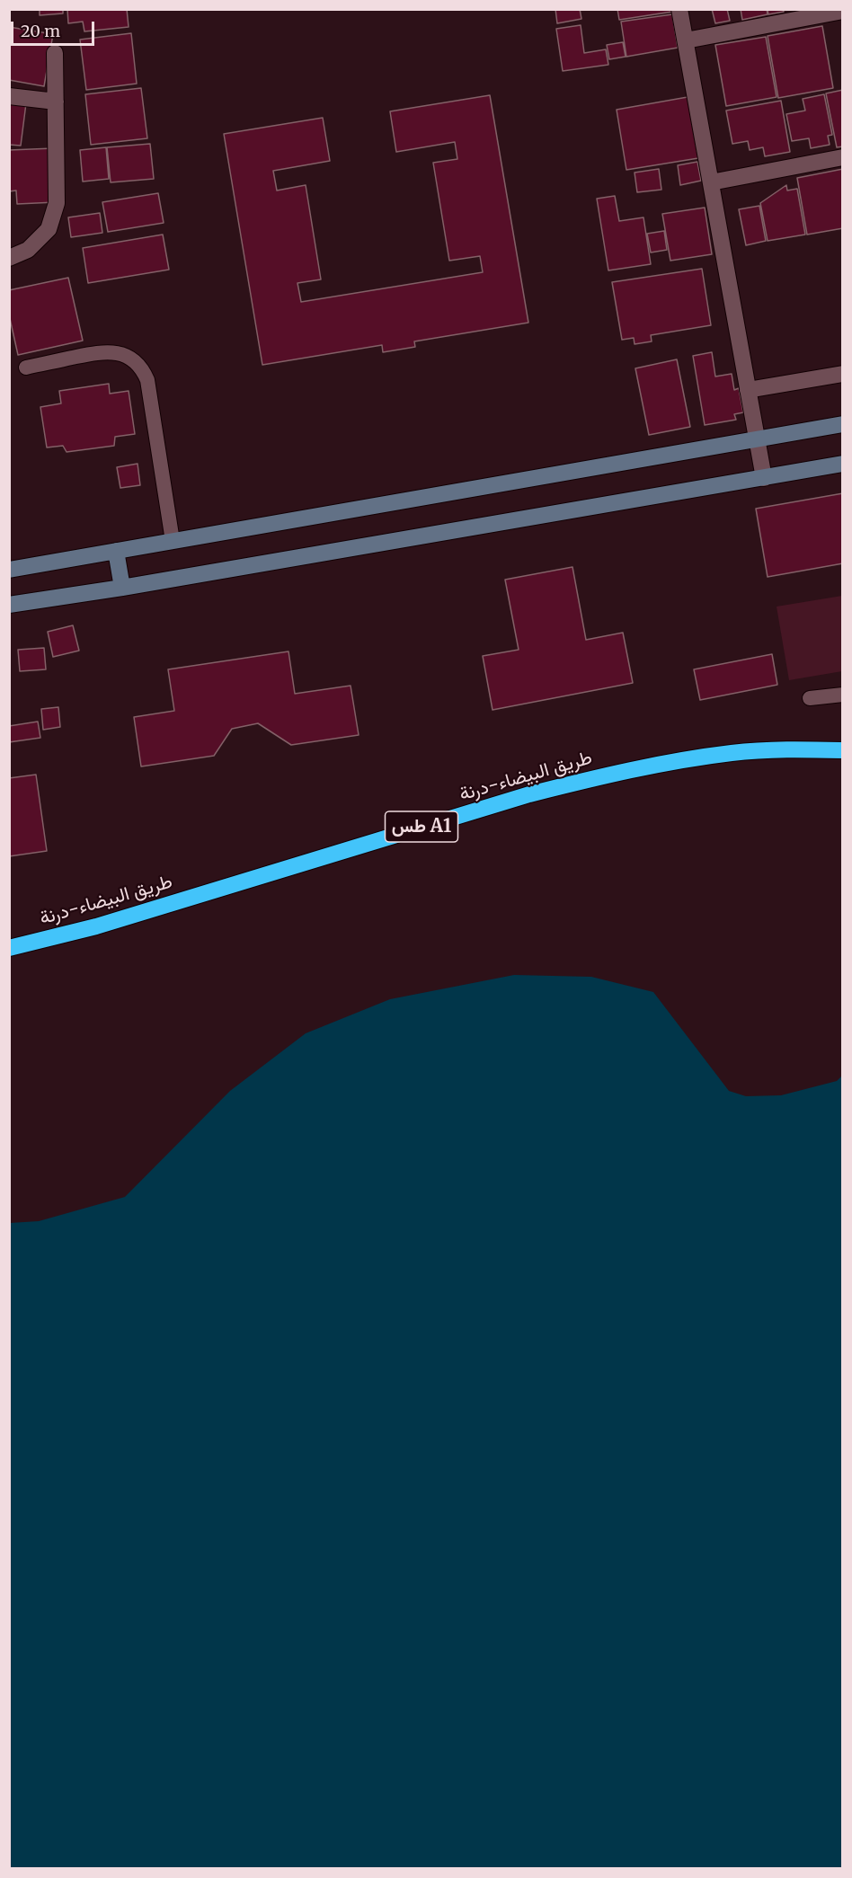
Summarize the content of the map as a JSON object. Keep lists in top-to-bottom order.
{
  "streets": {
    "highway": ["طريق البيضاء-درنة", "طس A1"]
  },
  "scale_bar": "20 m"
}
